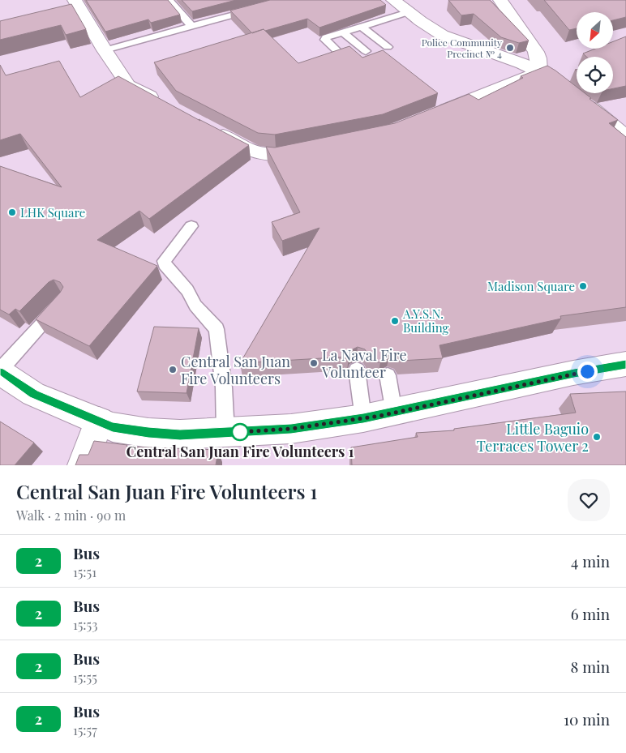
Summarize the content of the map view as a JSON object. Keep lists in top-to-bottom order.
{
  "places": [
    "Police Community Precinct № 4",
    "LHK Square",
    "Madison Square",
    "A.Y.S.N. Building",
    "La Naval Fire Volunteer",
    "Central San Juan Fire Volunteers",
    "Central San Juan Fire Volunteers 1",
    "Little Baguio Terraces Tower 2"
  ],
  "lines": ["bus line 2"],
  "north": "bottom left",
  "page": {
    "heading": ["Central San Juan Fire Volunteers 1", "Walk · 2 min · 90 m"],
    "list": [
      {
        "mark": "2",
        "name": "Bus",
        "note": "15:51",
        "value": "4 min"
      },
      {
        "mark": "2",
        "name": "Bus",
        "note": "15:53",
        "value": "6 min"
      },
      {
        "mark": "2",
        "name": "Bus",
        "note": "15:55",
        "value": "8 min"
      },
      {
        "mark": "2",
        "name": "Bus",
        "note": "15:57",
        "value": "10 min"
      }
    ]
  }
}
